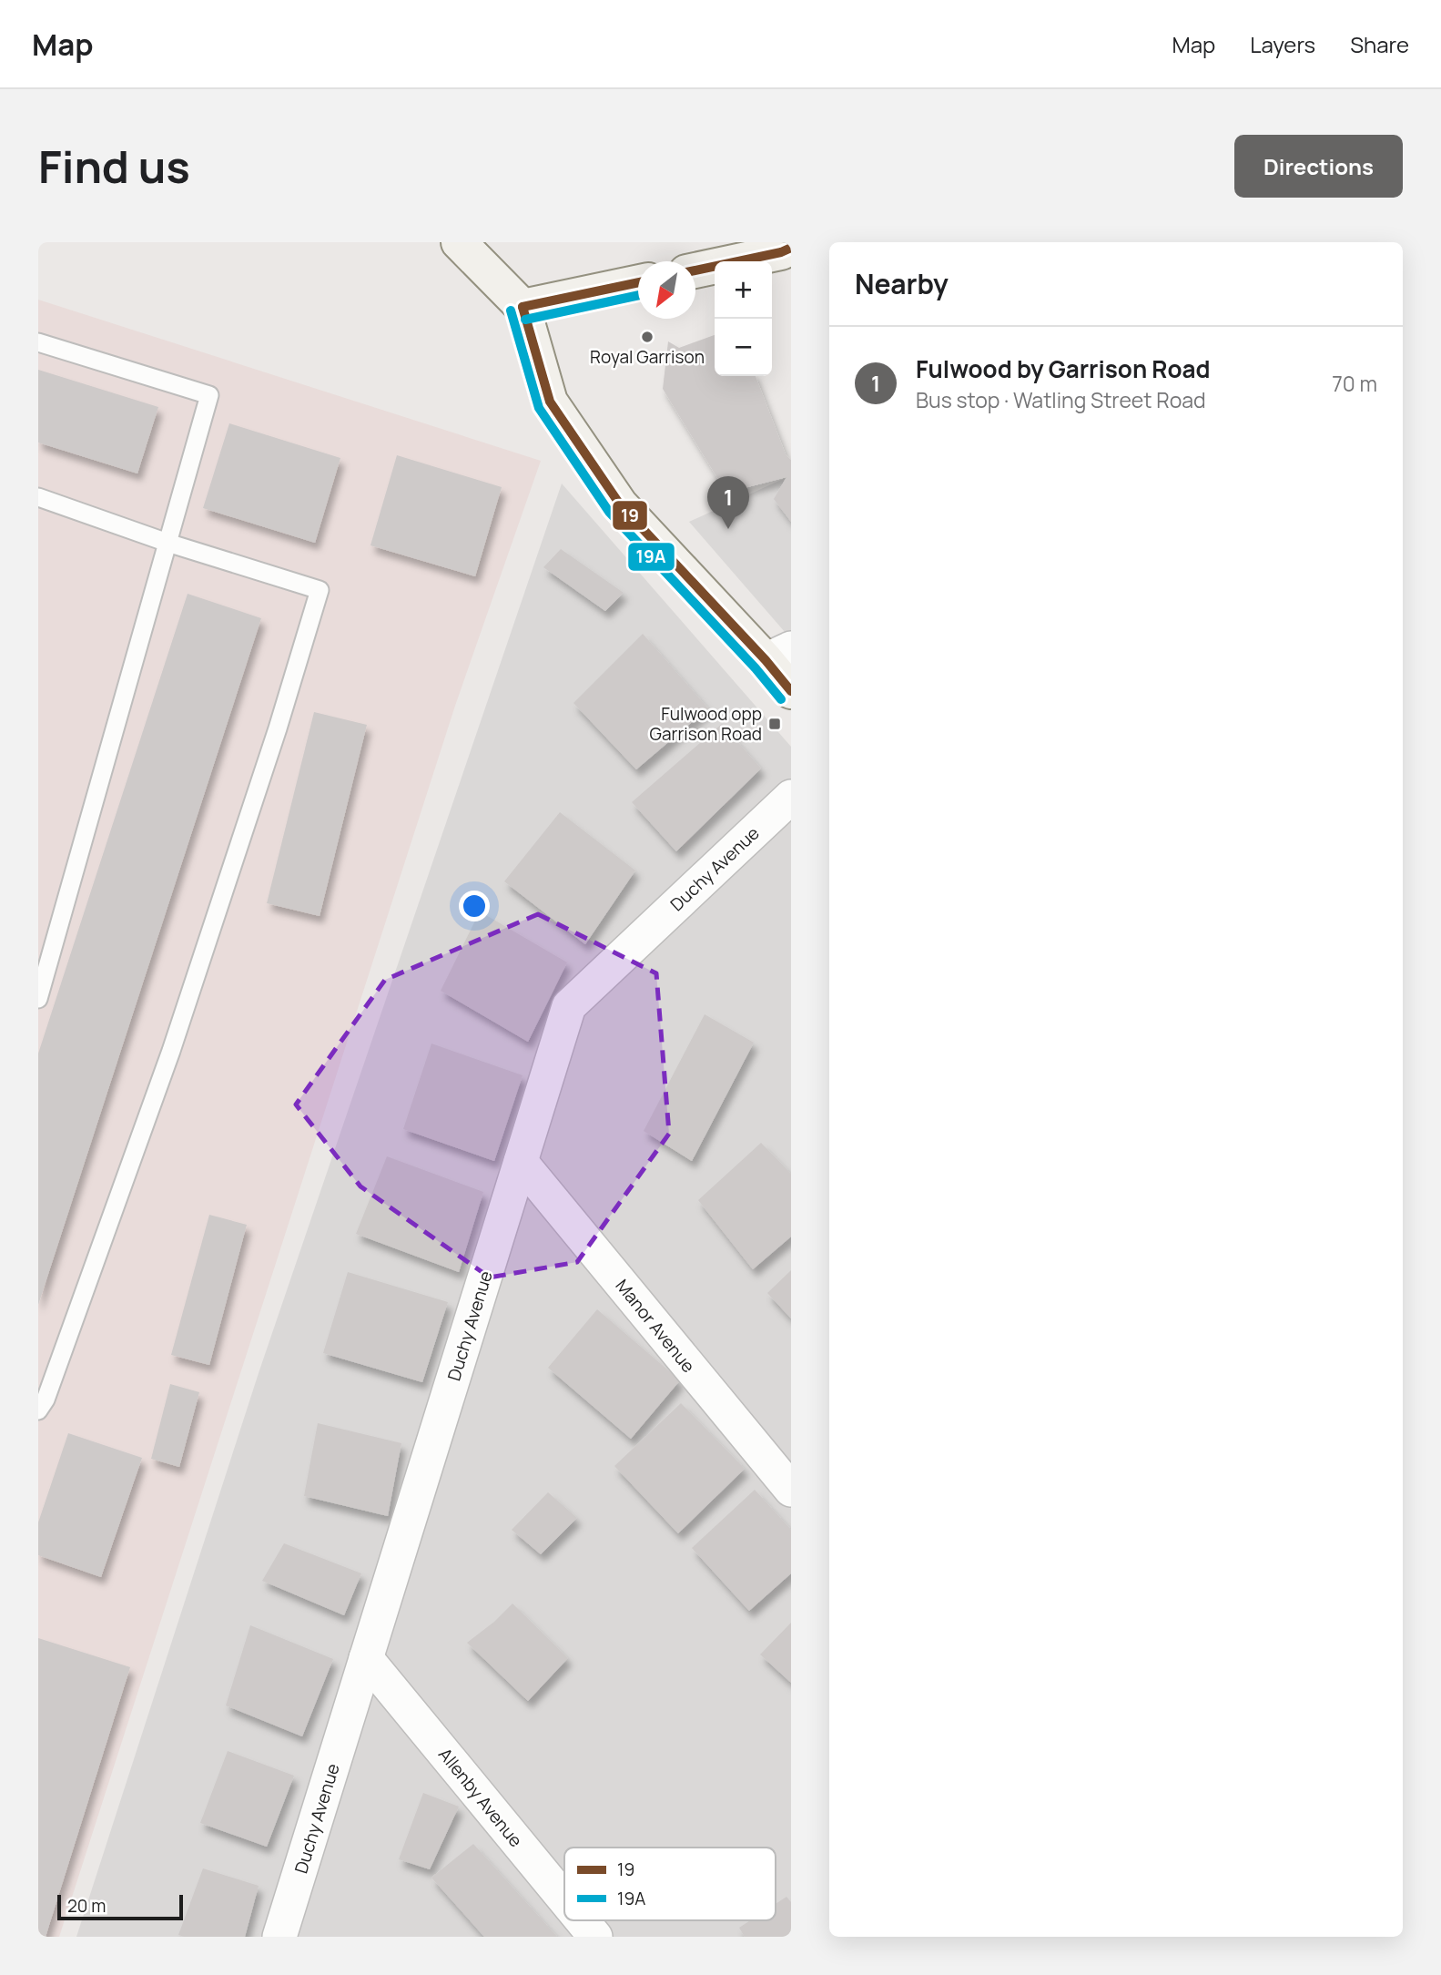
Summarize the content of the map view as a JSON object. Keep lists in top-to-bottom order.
{
  "streets": {
    "street": ["Duchy Avenue", "Manor Avenue", "Allenby Avenue"]
  },
  "crossings": [
    ["Duchy Avenue", "Manor Avenue"],
    ["Duchy Avenue", "Allenby Avenue"]
  ],
  "places": {
    "other": ["Royal Garrison"],
    "transit": ["Fulwood opp Garrison Road"]
  },
  "lines": ["transit line 19", "transit line 19A"],
  "legend": ["19", "19A"],
  "scale_bar": "20 m",
  "north": "bottom left",
  "page": {
    "header": "Map",
    "nav": ["Map", "Layers", "Share"],
    "buttons": "Directions",
    "title": "Find us",
    "heading": "Nearby",
    "map_buttons": ["+", "−"],
    "list": [
      {
        "mark": "1",
        "name": "Fulwood by Garrison Road",
        "note": "Bus stop · Watling Street Road",
        "value": "70 m"
      }
    ],
    "pins": "1",
    "scale": "20 m"
  }
}
